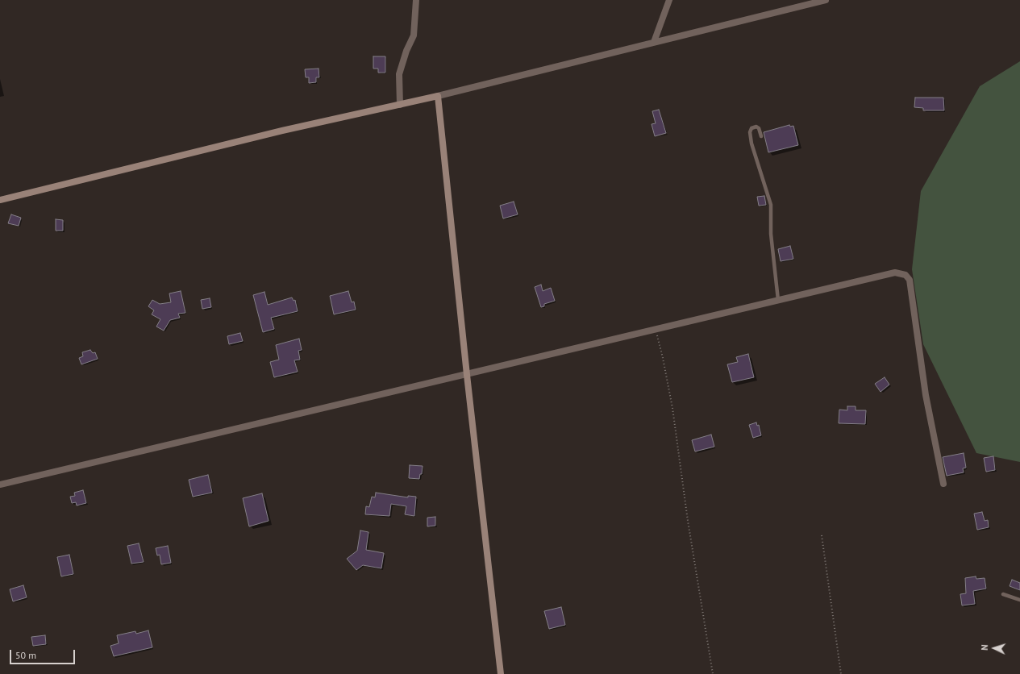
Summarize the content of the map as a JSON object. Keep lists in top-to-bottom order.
{
  "scale_bar": "50 m",
  "north": "left"
}
